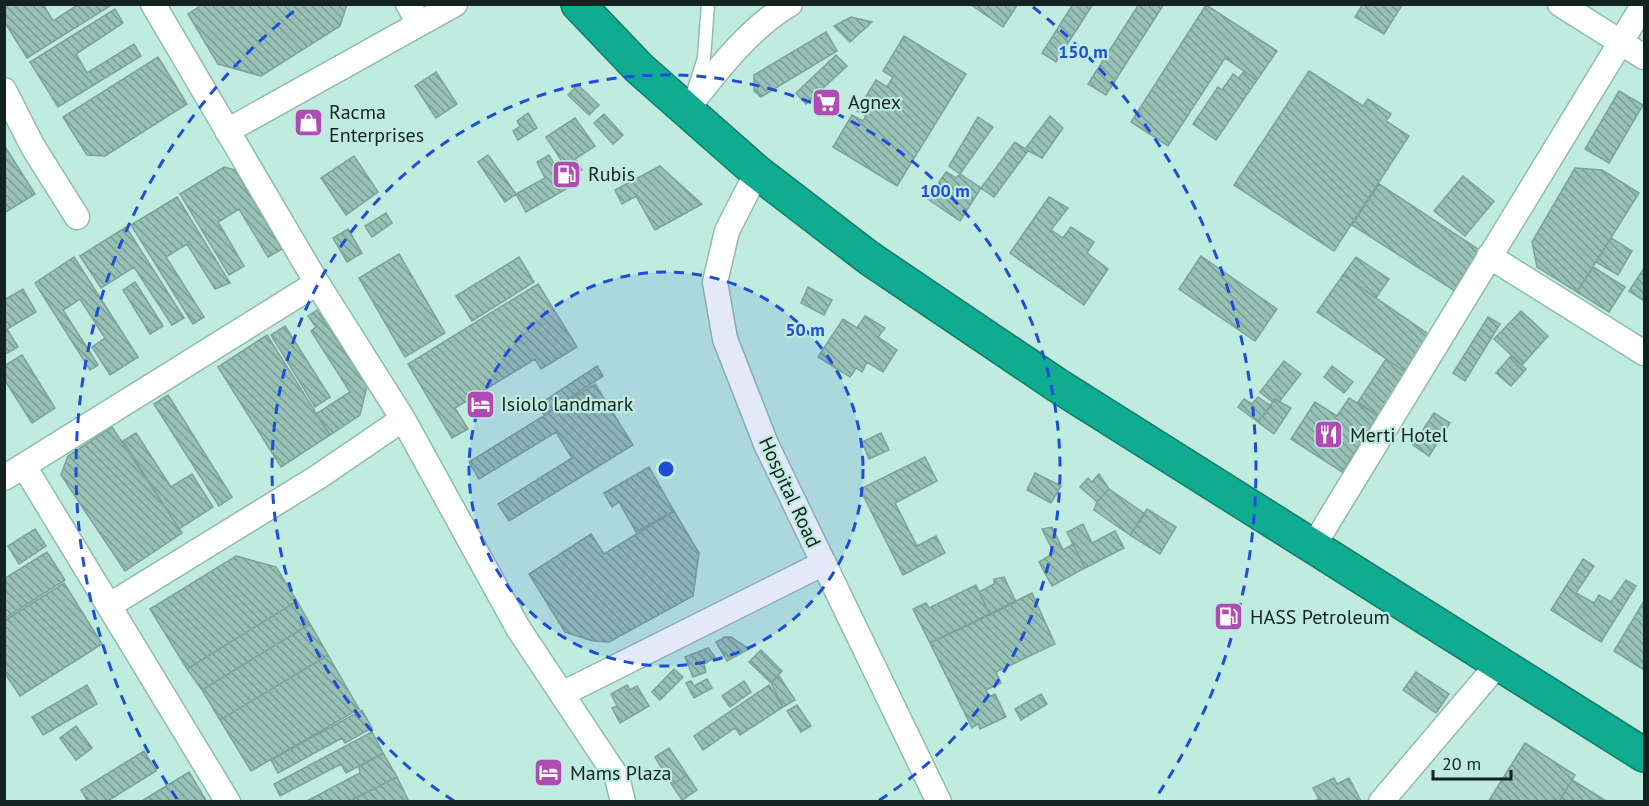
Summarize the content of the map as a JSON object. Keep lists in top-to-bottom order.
{
  "streets": {
    "street": ["Hospital Road"]
  },
  "places": {
    "supermarket": ["Agnex"],
    "shop": ["Racma Enterprises"],
    "fuel station": ["Rubis", "HASS Petroleum"],
    "hotel": ["Isiolo landmark", "Mams Plaza"],
    "restaurant": ["Merti Hotel"]
  },
  "scale_bar": "20 m",
  "rings": ["150 m", "100 m", "50 m"]
}
